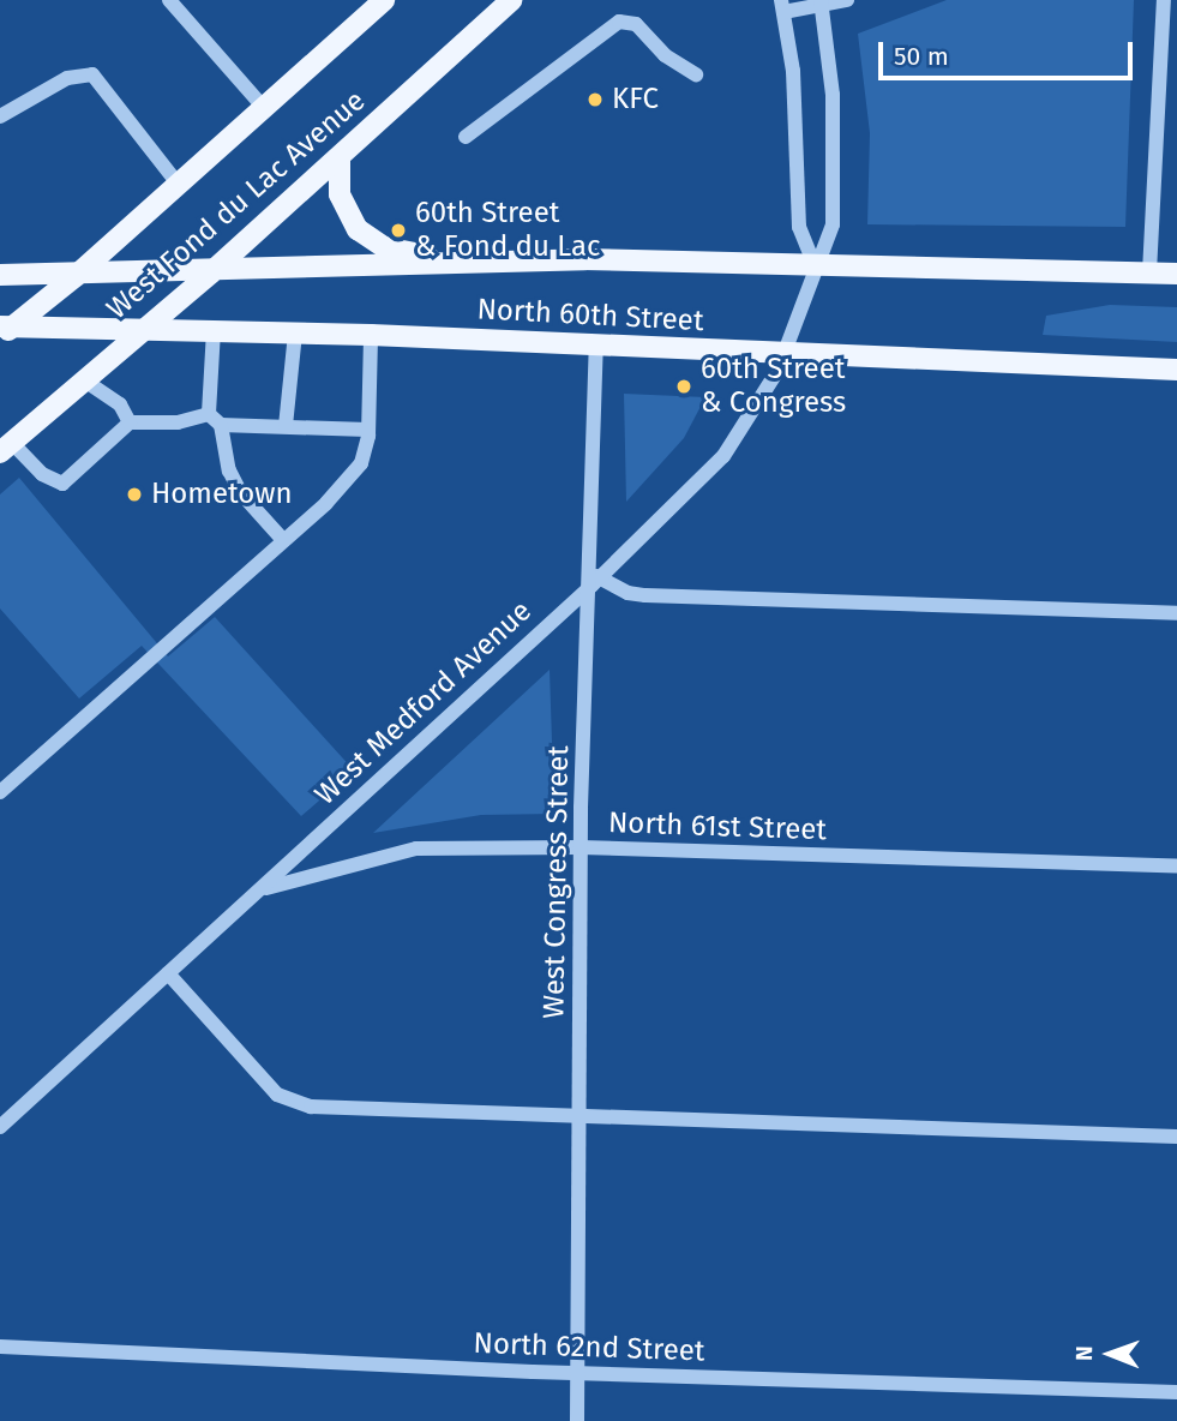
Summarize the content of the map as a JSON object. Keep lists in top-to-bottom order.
{
  "streets": {
    "main road": ["West Fond du Lac Avenue", "North 60th Street"],
    "street": [
      "West Medford Avenue",
      "North 61st Street",
      "West Congress Street",
      "North 62nd Street"
    ]
  },
  "crossings": [
    ["West Fond du Lac Avenue", "North 60th Street"],
    ["North 60th Street", "West Medford Avenue"],
    ["North 60th Street", "West Congress Street"],
    ["West Medford Avenue", "North 61st Street"],
    ["West Medford Avenue", "West Congress Street"],
    ["North 61st Street", "West Congress Street"],
    ["West Congress Street", "North 62nd Street"]
  ],
  "places": [
    "KFC",
    "60th Street & Fond du Lac",
    "60th Street & Congress",
    "Hometown"
  ],
  "scale_bar": "50 m",
  "north": "left"
}
